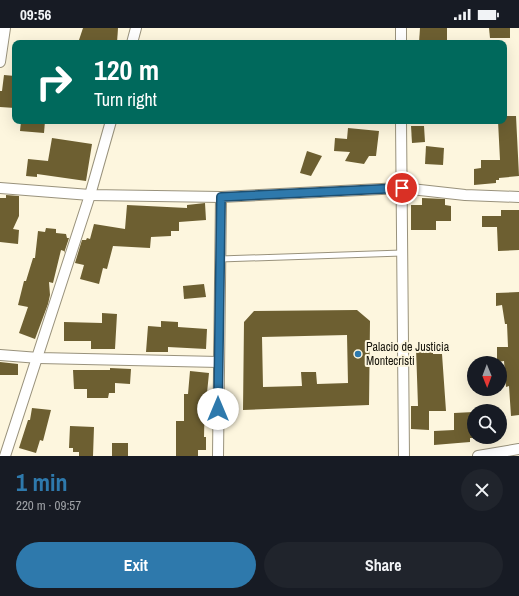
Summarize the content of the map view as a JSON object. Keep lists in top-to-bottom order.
{
  "places": ["Palacio de Justicia Montecristi"],
  "north": "bottom",
  "page": {
    "status": "09:56",
    "turn": ["120 m", "Turn right"],
    "heading": ["1 min", "220 m · 09:57"],
    "buttons": ["Exit", "Share"]
  }
}
